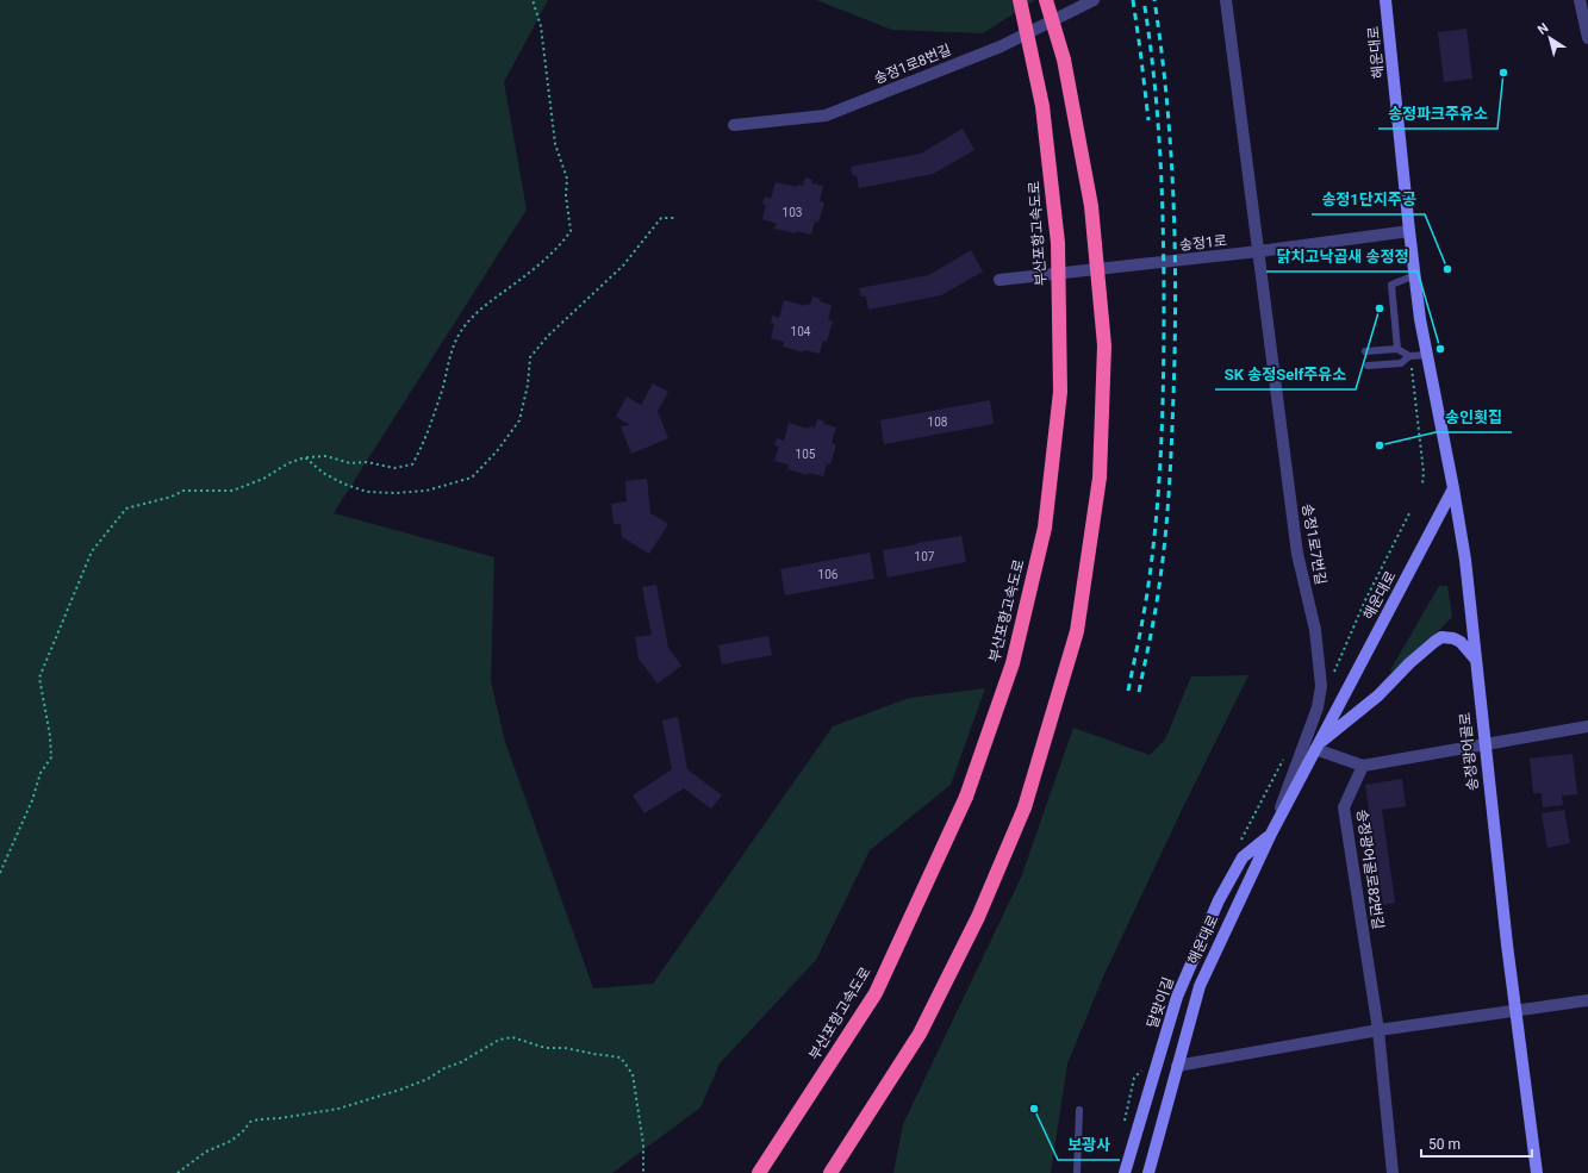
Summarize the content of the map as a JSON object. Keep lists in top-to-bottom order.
{
  "streets": {
    "highway": ["부산포항고속도로"],
    "main road": ["해운대로", "송정광어골로", "달맞이길"],
    "street": [
      "송정1로8번길",
      "송정1로",
      "송정1로7번길",
      "송정광어골로82번길"
    ]
  },
  "crossings": [
    ["해운대로", "송정1로"],
    ["해운대로", "송정1로7번길"],
    ["해운대로", "송정광어골로"],
    ["해운대로", "달맞이길"],
    ["송정1로", "송정1로7번길"],
    ["송정1로7번길", "달맞이길"]
  ],
  "places": [
    "송정파크주유소",
    "송정1단지주공",
    "SK 송정Self주유소",
    "닭치고낙곱새 송정정",
    "송인횟집",
    "보광사"
  ],
  "house_numbers": [
    "103",
    "104",
    "108",
    "105",
    "107",
    "106"
  ],
  "scale_bar": "50 m",
  "north": "top left"
}
